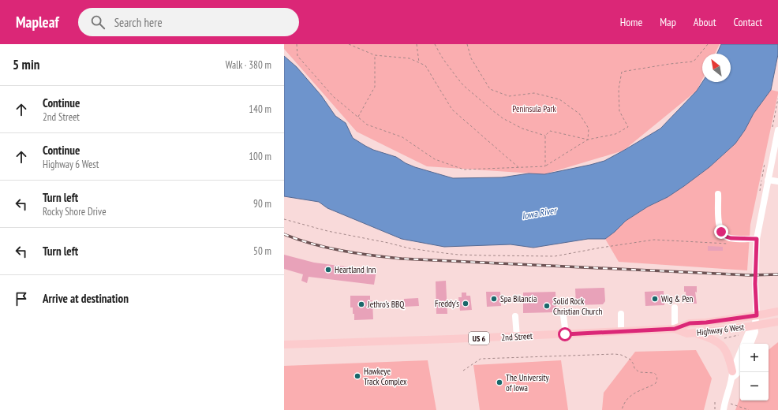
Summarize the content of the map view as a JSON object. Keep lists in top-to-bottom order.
{
  "streets": {
    "main road": ["Highway 6 West", "2nd Street", "US 6"]
  },
  "crossings": [
    ["Highway 6 West", "2nd Street"]
  ],
  "water": ["Iowa River"],
  "parks": ["Peninsula Park"],
  "places": [
    "Heartland Inn",
    "Spa Bilancia",
    "Wig & Pen",
    "Freddy's",
    "Jethro's BBQ",
    "Solid Rock Christian Church",
    "Hawkeye Track Complex",
    "The University of Iowa"
  ],
  "north": "top left",
  "page": {
    "header": "Mapleaf",
    "search": "Search here",
    "nav": [
      "Home",
      "Map",
      "About",
      "Contact"
    ],
    "heading": ["5 min", "Walk · 380 m"],
    "list": [
      ["Continue", "2nd Street", "140 m"],
      ["Continue", "Highway 6 West", "100 m"],
      ["Turn left", "Rocky Shore Drive", "90 m"],
      ["Turn left", "50 m"],
      "Arrive at destination"
    ],
    "map_buttons": ["+", "−"]
  }
}
